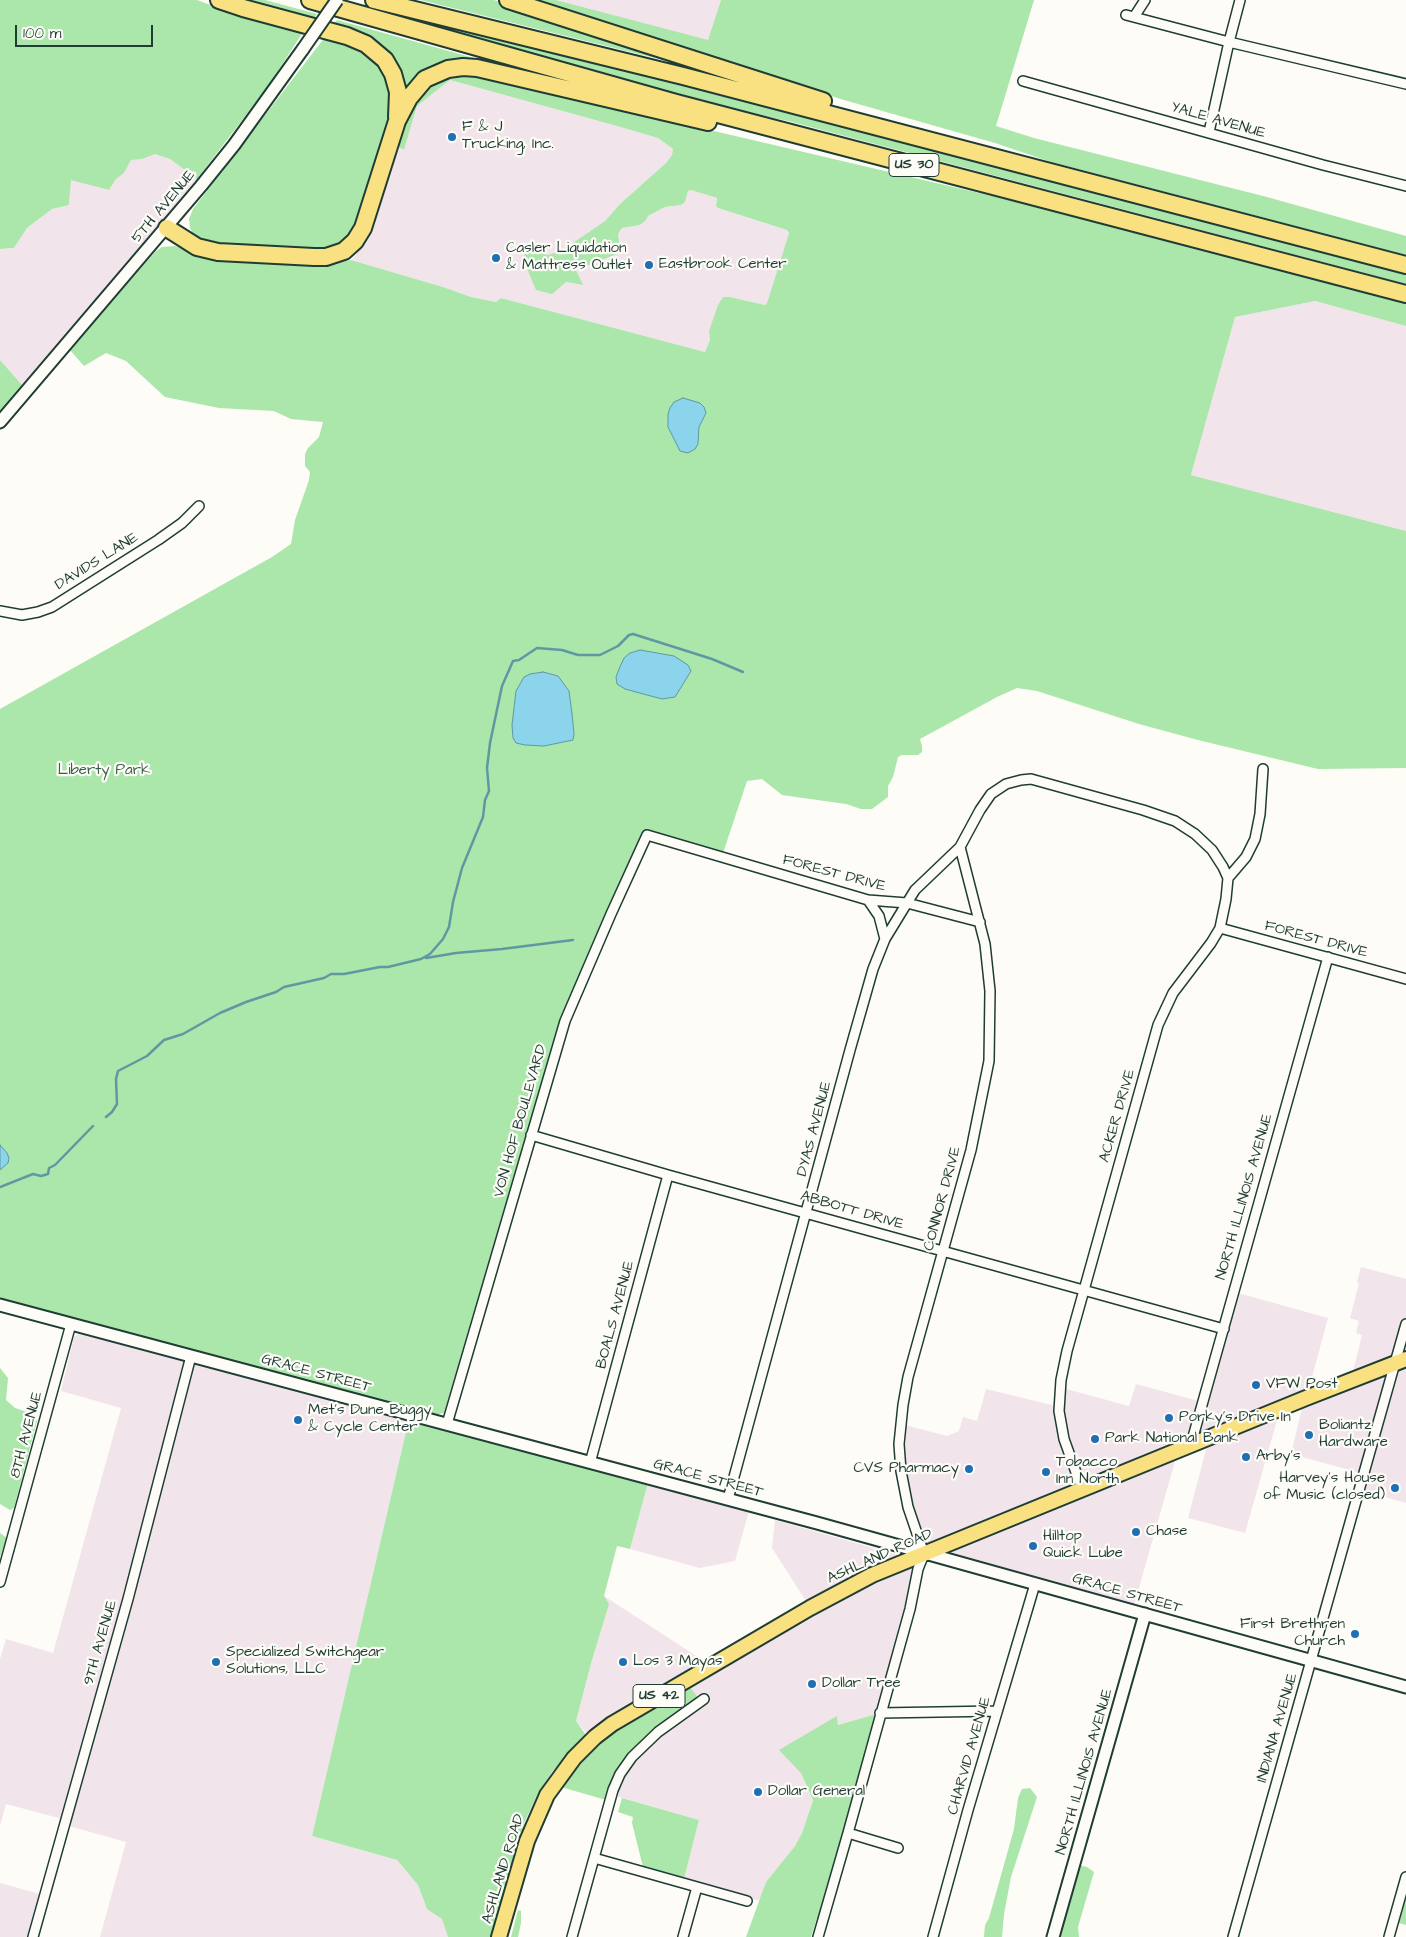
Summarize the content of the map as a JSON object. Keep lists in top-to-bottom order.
{
  "streets": {
    "highway": ["US 30"],
    "main road": ["ASHLAND ROAD", "US 42"],
    "street": [
      "YALE AVENUE",
      "5TH AVENUE",
      "DAVIDS LANE",
      "FOREST DRIVE",
      "ACKER DRIVE",
      "VON HOF BOULEVARD",
      "DYAS AVENUE",
      "NORTH ILLINOIS AVENUE",
      "CONNOR DRIVE",
      "ABBOTT DRIVE",
      "BOALS AVENUE",
      "GRACE STREET",
      "8TH AVENUE",
      "9TH AVENUE",
      "INDIANA AVENUE",
      "CHARVID AVENUE"
    ]
  },
  "crossings": [
    ["FOREST DRIVE", "ACKER DRIVE"],
    ["FOREST DRIVE", "VON HOF BOULEVARD"],
    ["FOREST DRIVE", "DYAS AVENUE"],
    ["FOREST DRIVE", "NORTH ILLINOIS AVENUE"],
    ["ACKER DRIVE", "ABBOTT DRIVE"],
    ["ACKER DRIVE", "ASHLAND ROAD"],
    ["VON HOF BOULEVARD", "ABBOTT DRIVE"],
    ["VON HOF BOULEVARD", "GRACE STREET"],
    ["DYAS AVENUE", "ABBOTT DRIVE"],
    ["DYAS AVENUE", "GRACE STREET"],
    ["NORTH ILLINOIS AVENUE", "ABBOTT DRIVE"],
    ["NORTH ILLINOIS AVENUE", "GRACE STREET"],
    ["NORTH ILLINOIS AVENUE", "ASHLAND ROAD"],
    ["CONNOR DRIVE", "ABBOTT DRIVE"],
    ["CONNOR DRIVE", "GRACE STREET"],
    ["CONNOR DRIVE", "ASHLAND ROAD"],
    ["ABBOTT DRIVE", "BOALS AVENUE"],
    ["BOALS AVENUE", "GRACE STREET"],
    ["GRACE STREET", "8TH AVENUE"],
    ["GRACE STREET", "ASHLAND ROAD"],
    ["GRACE STREET", "9TH AVENUE"],
    ["GRACE STREET", "INDIANA AVENUE"],
    ["GRACE STREET", "CHARVID AVENUE"],
    ["ASHLAND ROAD", "INDIANA AVENUE"]
  ],
  "parks": ["Liberty Park"],
  "places": [
    "F & J Trucking, Inc.",
    "Casler Liquidation & Mattress Outlet",
    "Eastbrook Center",
    "VFW Post",
    "Porky's Drive In",
    "Met's Dune Buggy & Cycle Center",
    "Boliantz Hardware",
    "Park National Bank",
    "Arby's",
    "CVS Pharmacy",
    "Tobacco Inn North",
    "Harvey's House of Music (closed)",
    "Chase",
    "Hilltop Quick Lube",
    "First Brethren Church",
    "Specialized Switchgear Solutions, LLC",
    "Los 3 Mayas",
    "Dollar Tree",
    "Dollar General"
  ],
  "scale_bar": "100 m"
}
